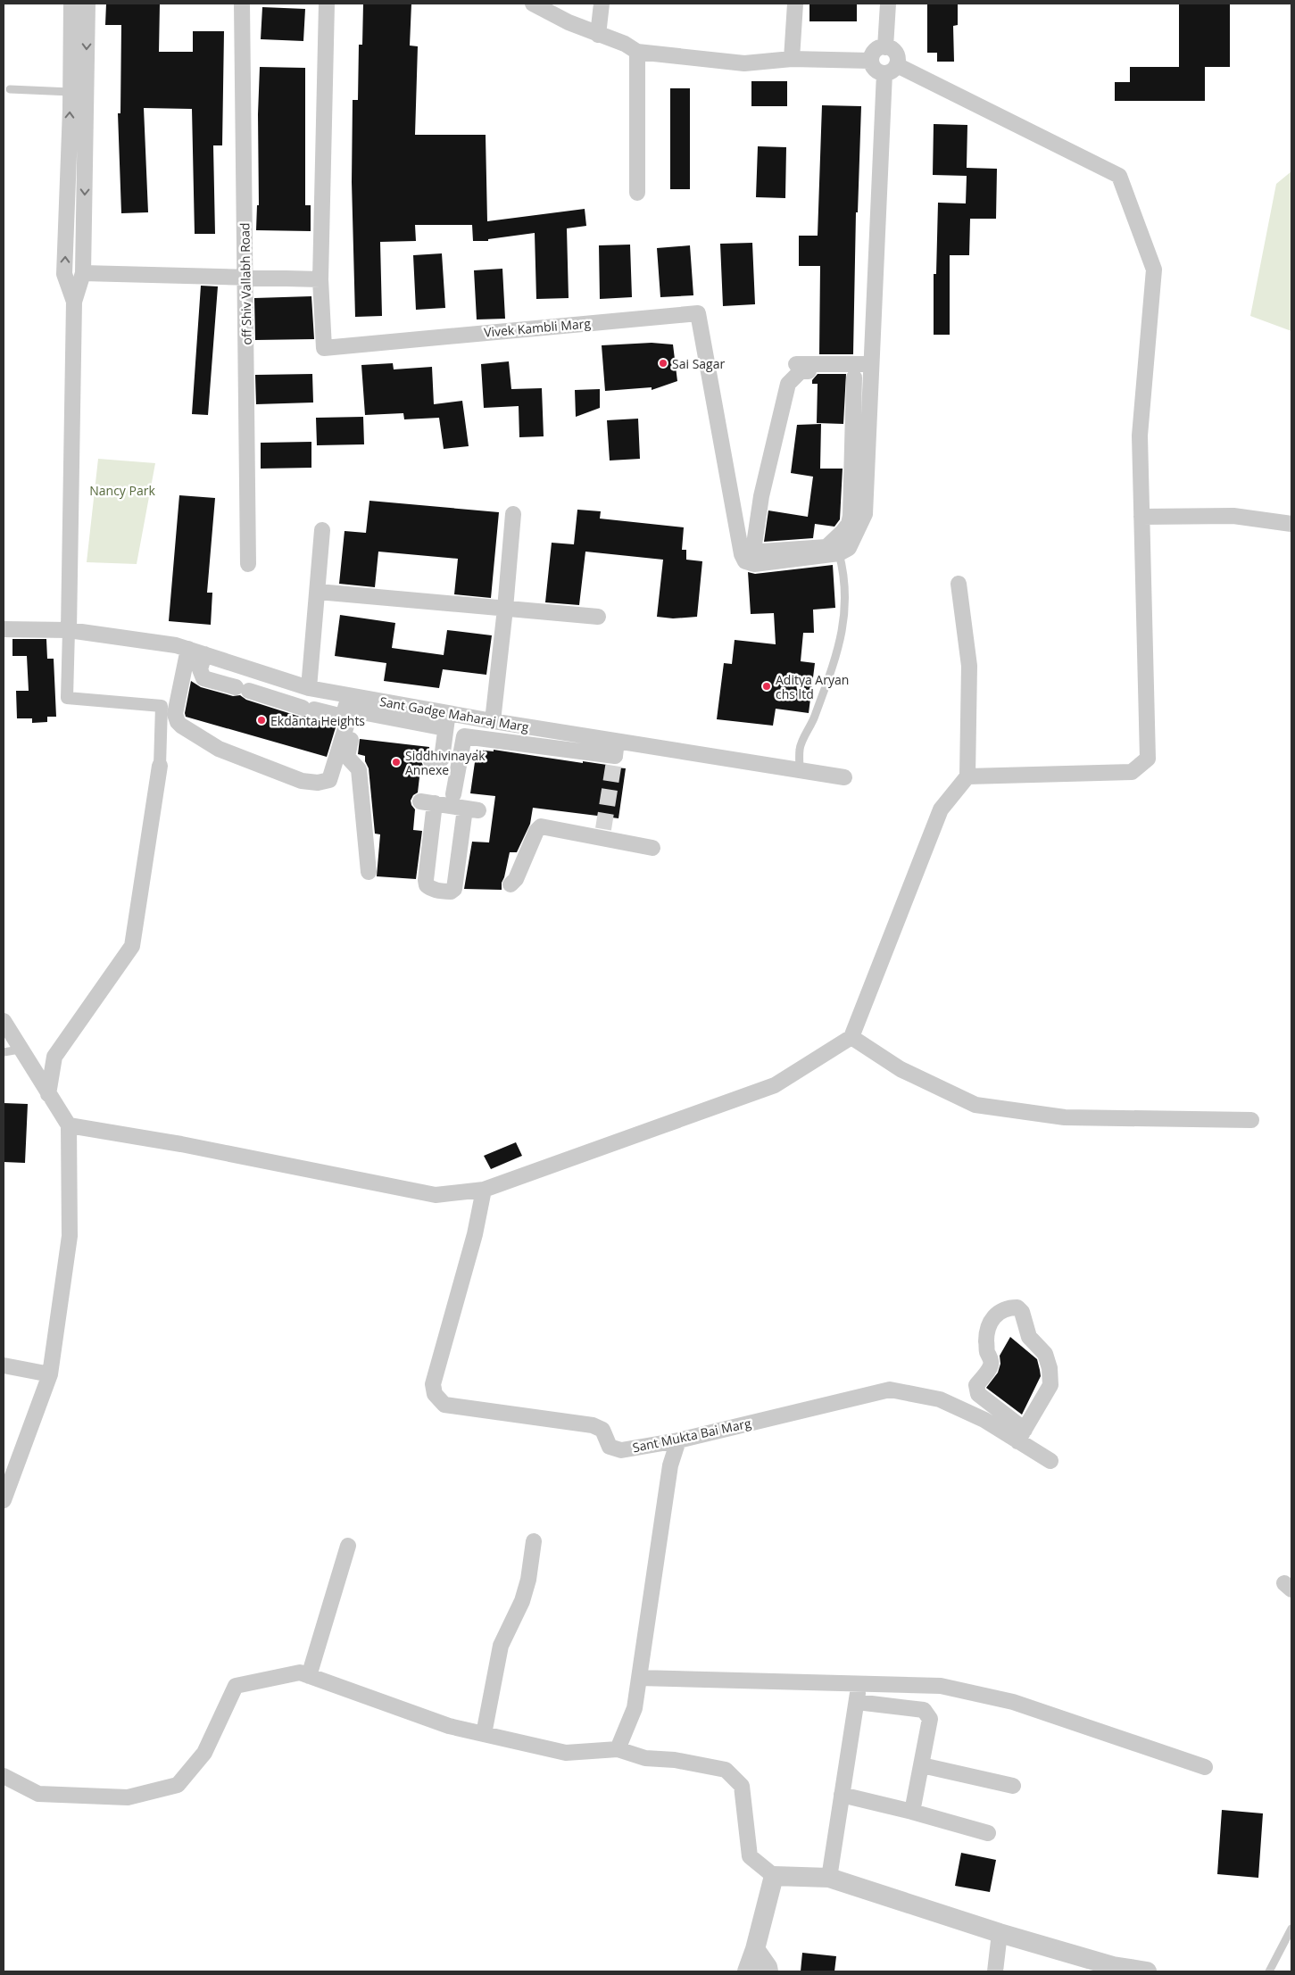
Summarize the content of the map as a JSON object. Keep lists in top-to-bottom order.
{
  "streets": {
    "street": [
      "off Shiv Vallabh Road",
      "Vivek Kambli Marg",
      "Sant Gadge Maharaj Marg",
      "Sant Mukta Bai Marg"
    ]
  },
  "parks": ["Nancy Park"],
  "places": [
    "Sai Sagar",
    "Aditya Aryan chs ltd",
    "Ekdanta Heights",
    "Siddhivinayak Annexe"
  ]
}
